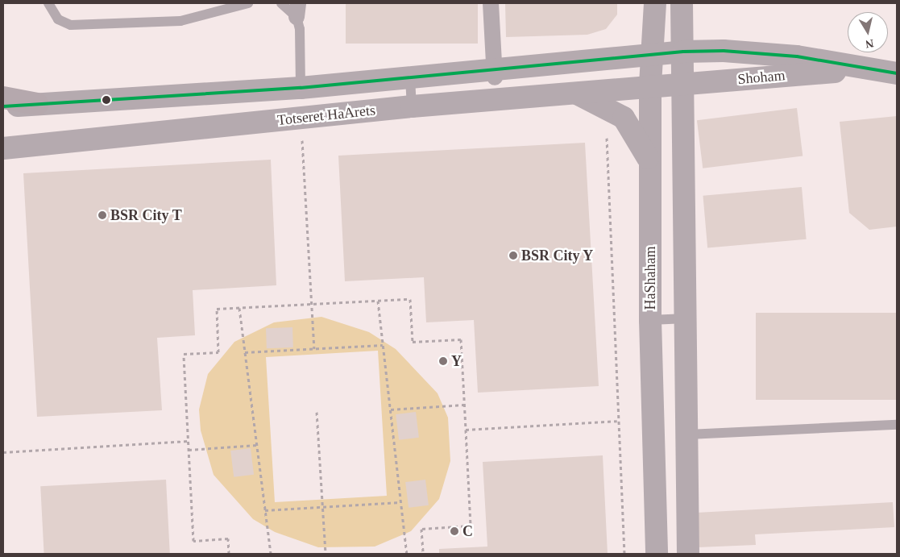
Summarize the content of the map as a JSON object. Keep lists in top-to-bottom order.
{
  "streets": {
    "street": ["Shoham", "Totseret HaArets", "HaShaham"]
  },
  "crossings": [
    ["Shoham", "Totseret HaArets"],
    ["Shoham", "HaShaham"],
    ["Totseret HaArets", "HaShaham"]
  ],
  "places": [
    "BSR City T",
    "BSR City Y",
    "Y",
    "C"
  ],
  "north": "bottom"
}
